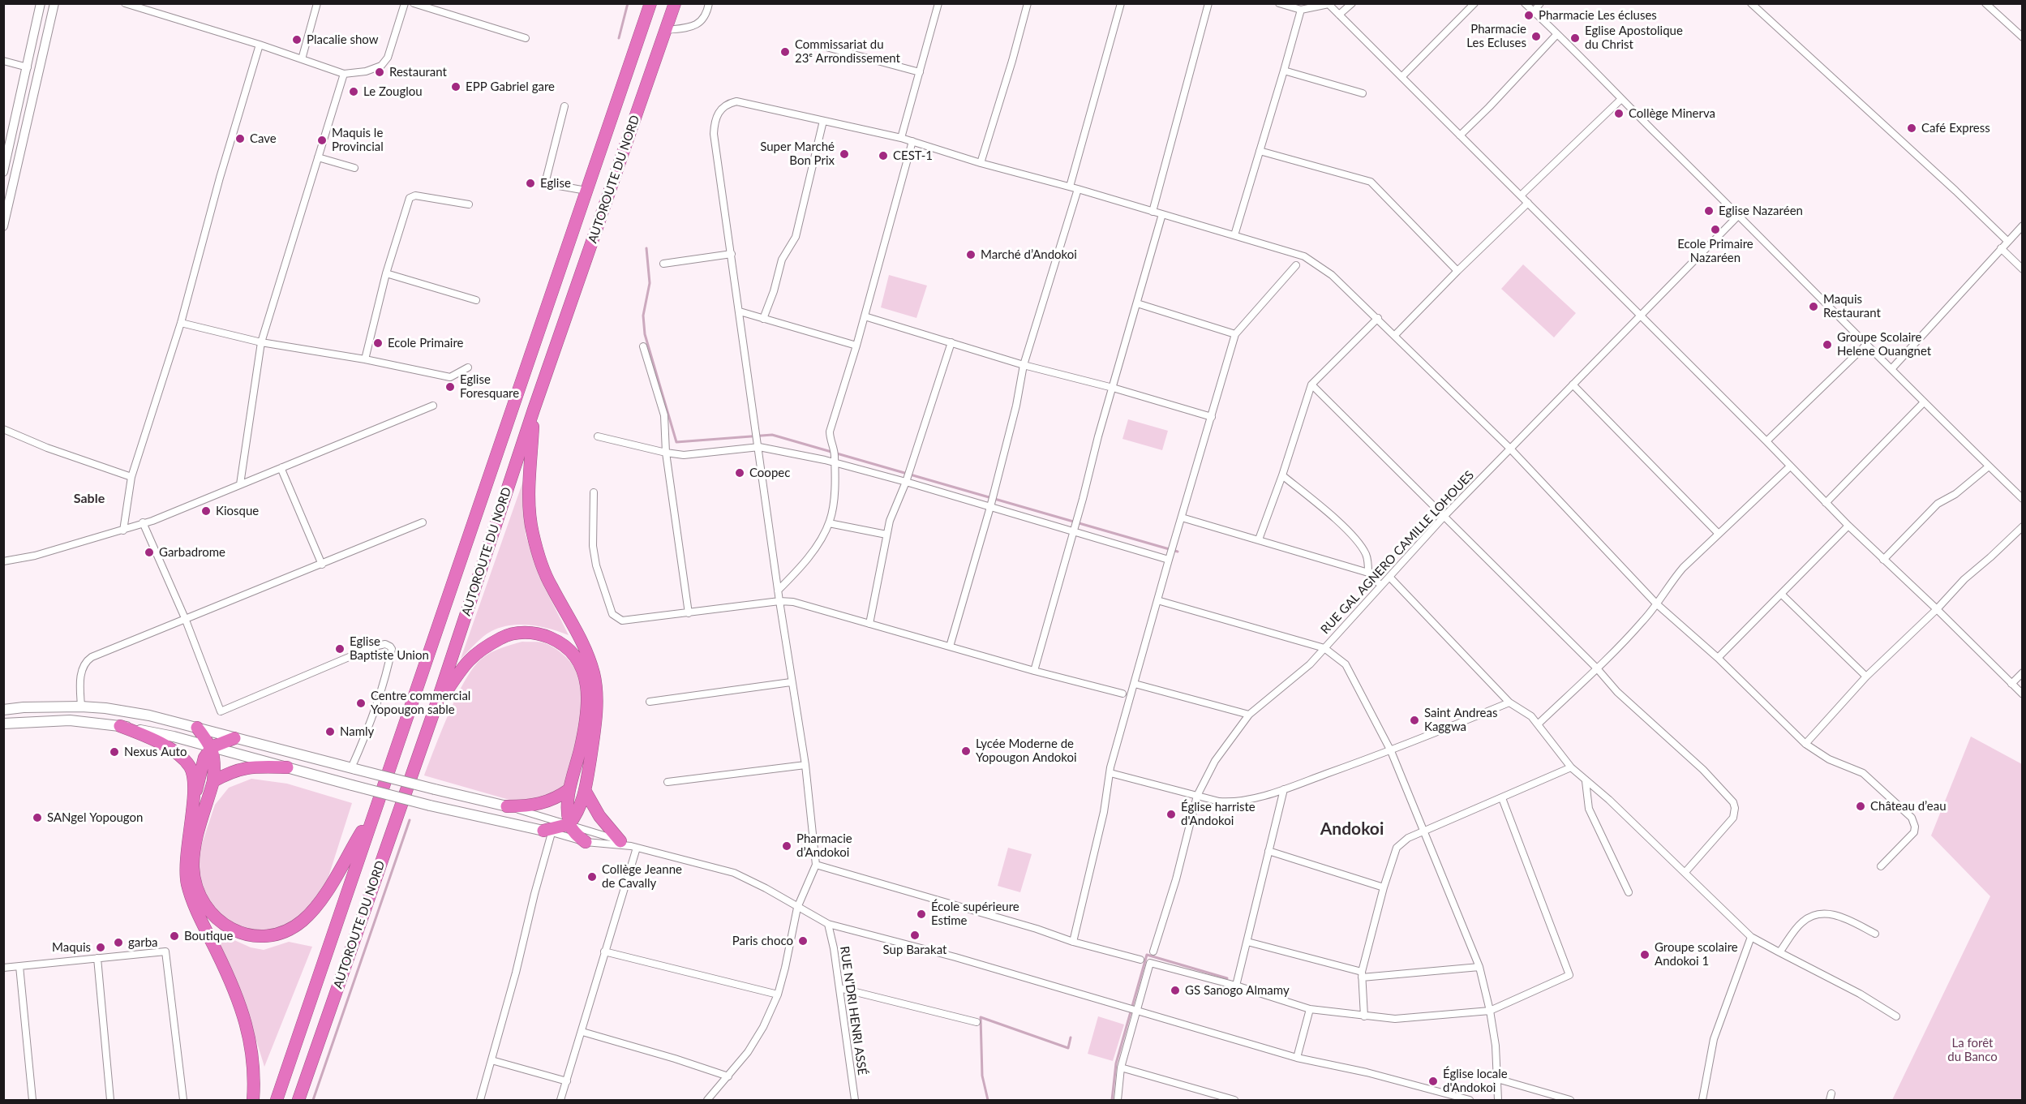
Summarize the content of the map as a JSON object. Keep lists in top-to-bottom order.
{
  "streets": {
    "highway": ["AUTOROUTE DU NORD"],
    "street": ["RUE GAL AGNERO CAMILLE LOHOUES", "RUE N’DRI HENRI ASSÉ"]
  },
  "districts": ["Sable", "Andokoi"],
  "parks": ["La forêt du Banco"],
  "places": [
    "Pharmacie Les écluses",
    "Pharmacie Les Ecluses",
    "Eglise Apostolique du Christ",
    "Placalie show",
    "Commissariat du 23ᵉ Arrondissement",
    "Restaurant",
    "EPP Gabriel gare",
    "Le Zouglou",
    "Collège Minerva",
    "Café Express",
    "Cave",
    "Maquis le Provincial",
    "Super Marché Bon Prix",
    "CEST-1",
    "Eglise",
    "Eglise Nazaréen",
    "Ecole Primaire Nazaréen",
    "Marché d’Andokoi",
    "Maquis Restaurant",
    "Ecole Primaire",
    "Groupe Scolaire Helene Ouangnet",
    "Eglise Foresquare",
    "Coopec",
    "Kiosque",
    "Garbadrome",
    "Eglise Baptiste Union",
    "Centre commercial Yopougon sable",
    "Saint Andreas Kaggwa",
    "Namly",
    "Lycée Moderne de Yopougon Andokoi",
    "Nexus Auto",
    "Château d’eau",
    "Église harriste d'Andokoi",
    "SANgel Yopougon",
    "Pharmacie d’Andokoi",
    "Collège Jeanne de Cavally",
    "École supérieure Estime",
    "Sup Barakat",
    "Boutique",
    "Paris choco",
    "garba",
    "Maquis",
    "Groupe scolaire Andokoi 1",
    "GS Sanogo Almamy",
    "Église locale d'Andokoi"
  ]
}
